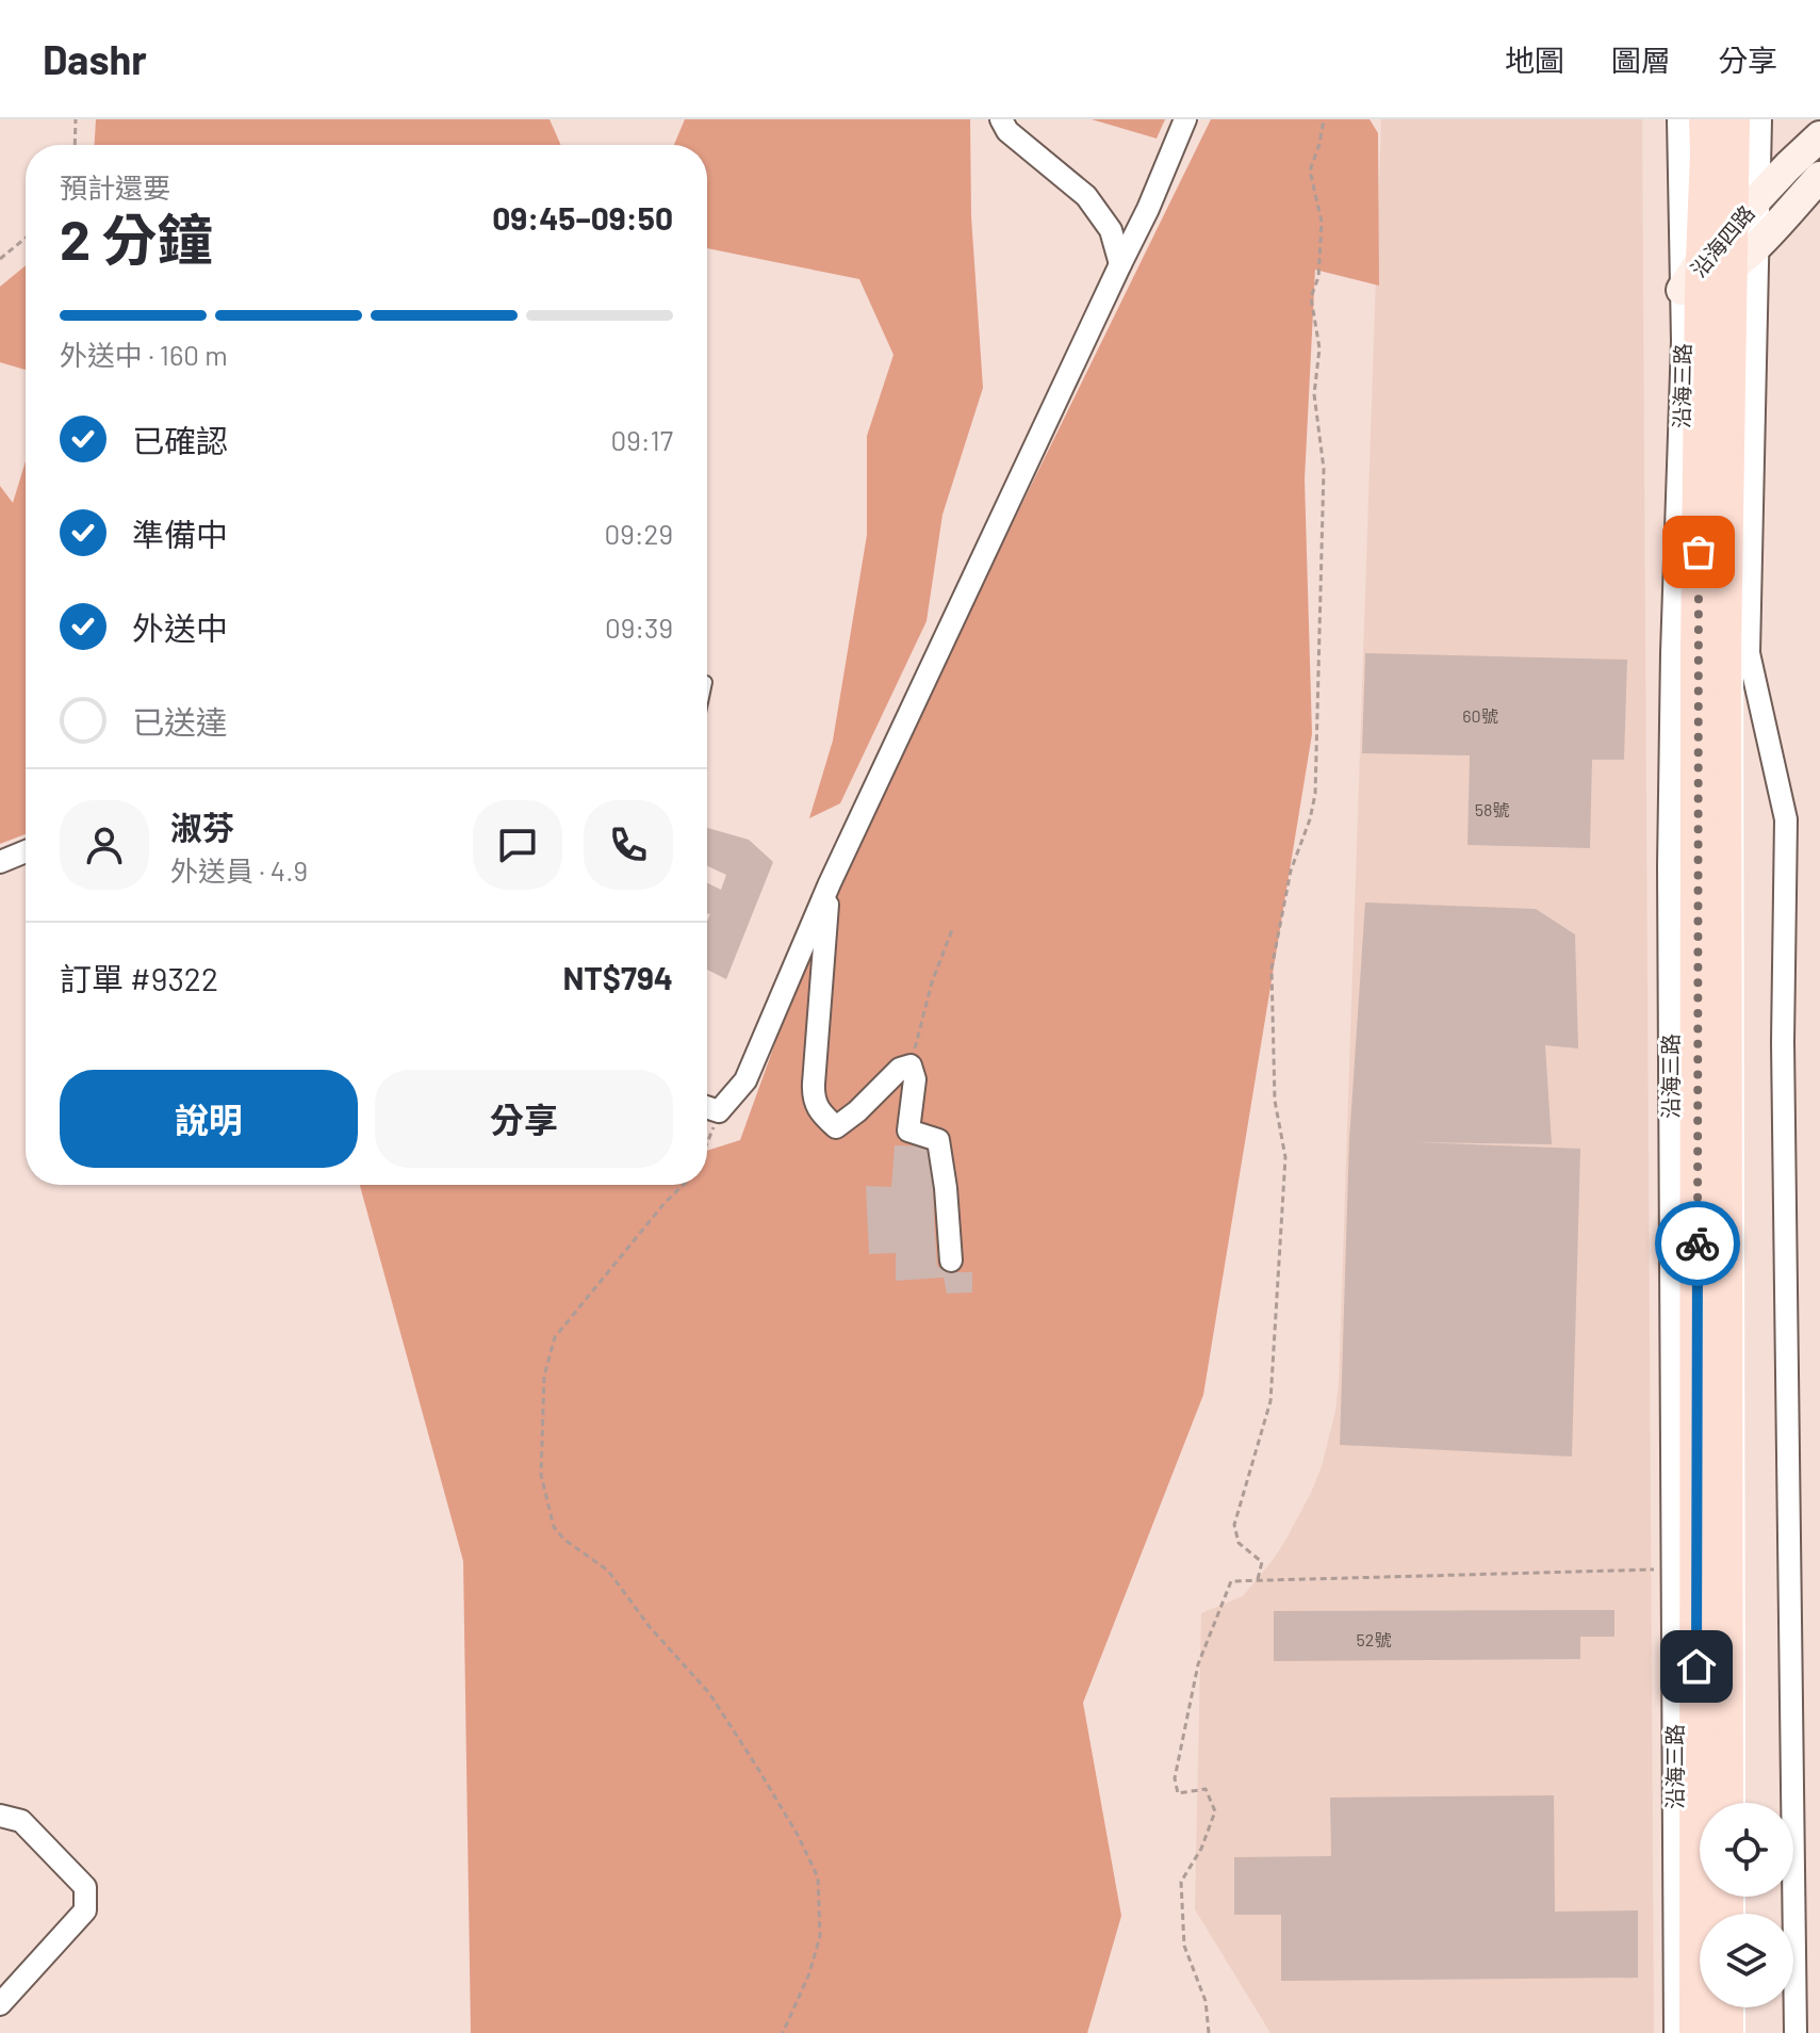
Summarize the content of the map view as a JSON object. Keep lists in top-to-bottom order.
{
  "streets": {
    "main road": ["沿海三路"],
    "street": ["沿海四路"]
  },
  "crossings": [
    ["沿海四路", "沿海三路"]
  ],
  "house_numbers": ["60號", "58號", "52號"],
  "page": {
    "header": "Dashr",
    "nav": ["地圖", "圖層", "分享"],
    "heading": ["2 分鐘", "預計還要", "09:45–09:50"],
    "panel": [
      "淑芬",
      "外送員 · 4.9",
      "訂單 #9322",
      "NT$794"
    ],
    "bar": "外送中 · 160 m",
    "list": [
      ["已確認", "09:17"],
      ["準備中", "09:29"],
      ["外送中", "09:39"],
      "已送達"
    ],
    "buttons": ["說明", "分享"]
  }
}
